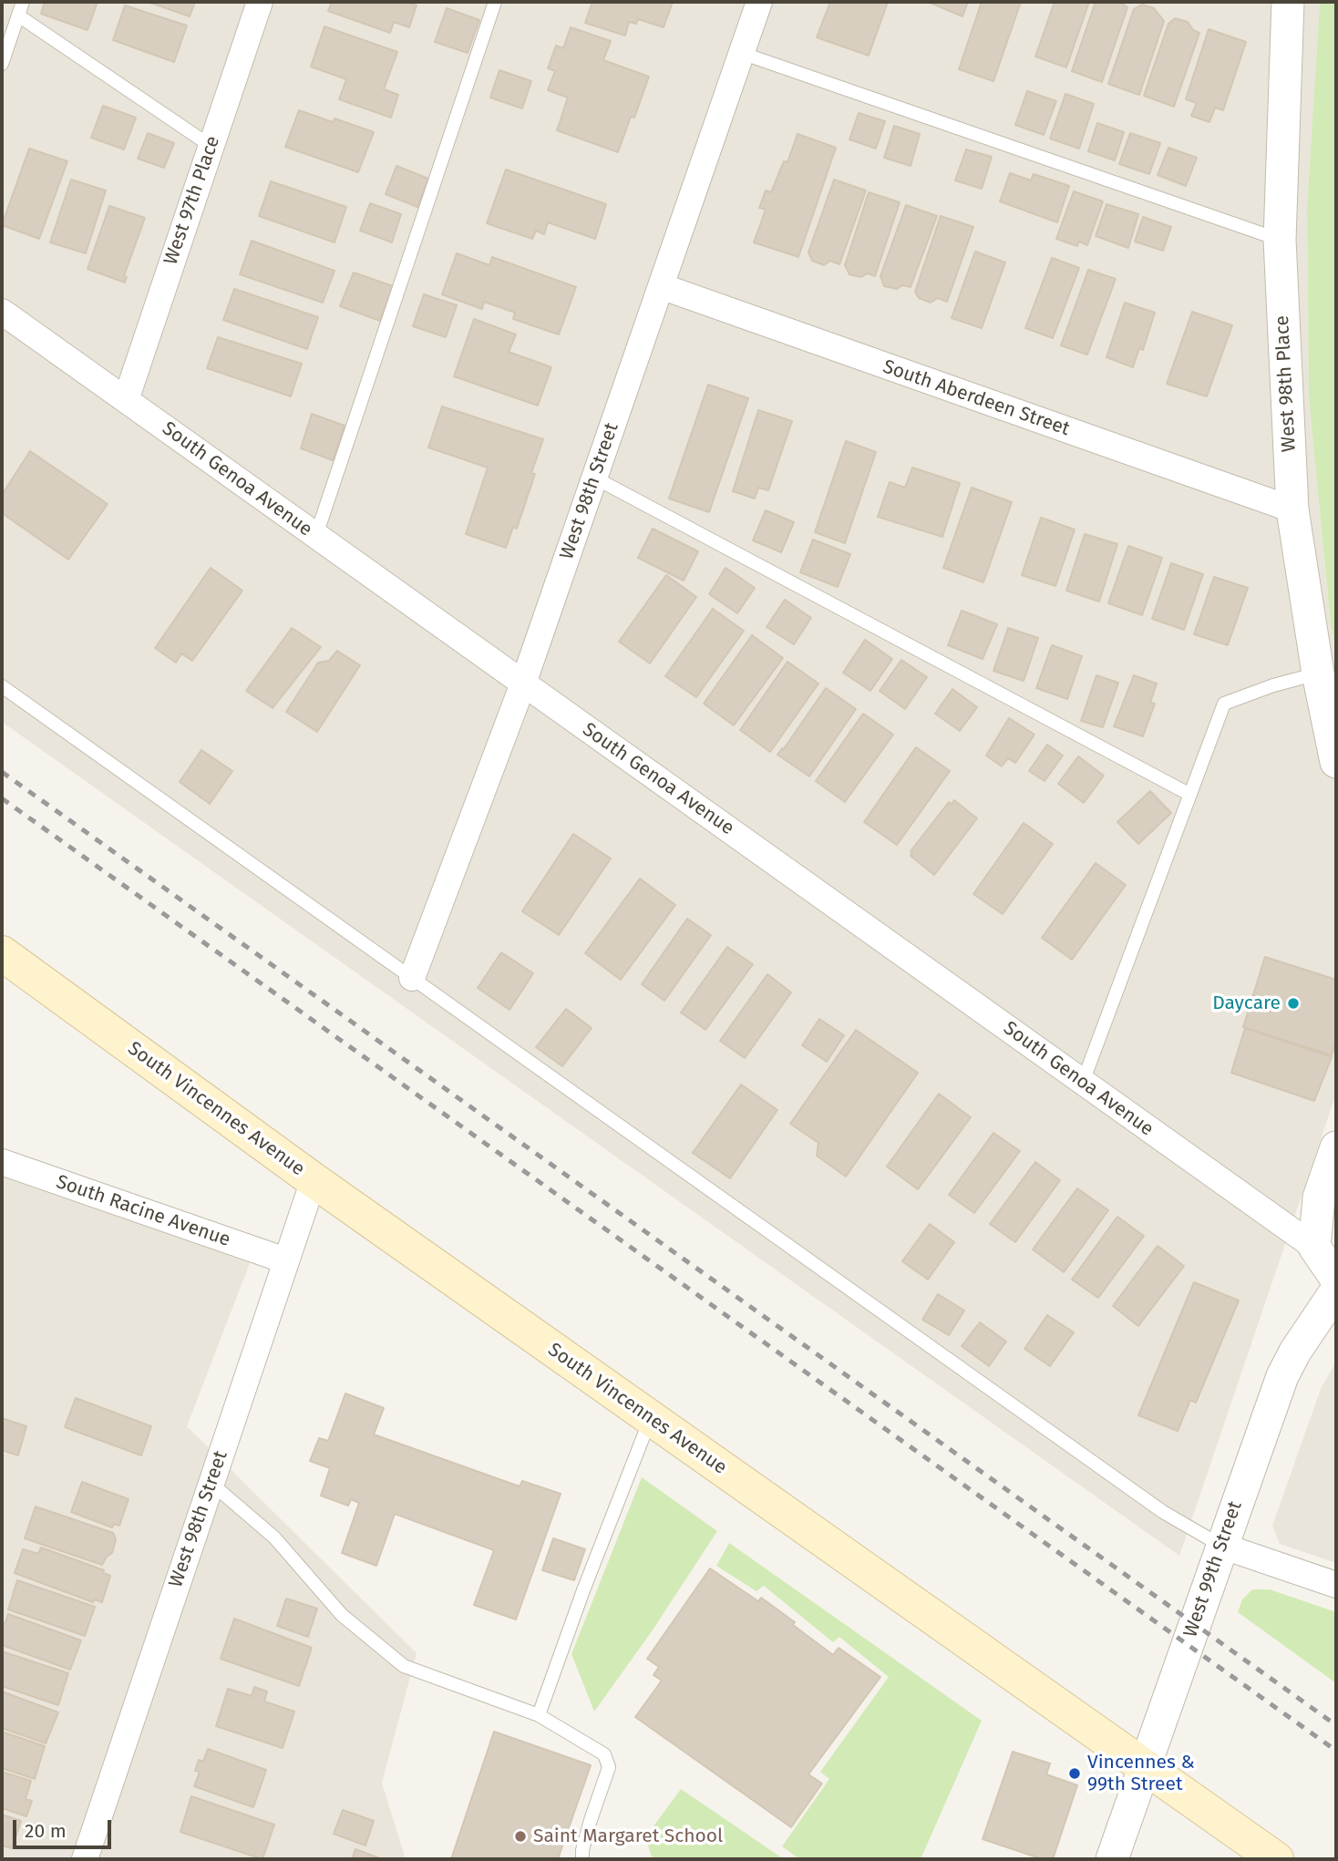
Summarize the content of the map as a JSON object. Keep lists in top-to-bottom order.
{
  "streets": {
    "main road": ["South Vincennes Avenue"],
    "street": [
      "West 97th Place",
      "West 98th Place",
      "South Aberdeen Street",
      "South Genoa Avenue",
      "West 98th Street",
      "South Racine Avenue",
      "West 99th Street"
    ]
  },
  "crossings": [
    ["West 97th Place", "South Genoa Avenue"],
    ["West 98th Place", "South Aberdeen Street"],
    ["South Aberdeen Street", "West 98th Street"],
    ["South Genoa Avenue", "West 98th Street"],
    ["West 98th Street", "South Vincennes Avenue"],
    ["West 98th Street", "South Racine Avenue"],
    ["South Vincennes Avenue", "West 99th Street"]
  ],
  "places": ["Daycare", "Vincennes & 99th Street", "Saint Margaret School"],
  "scale_bar": "20 m"
}
